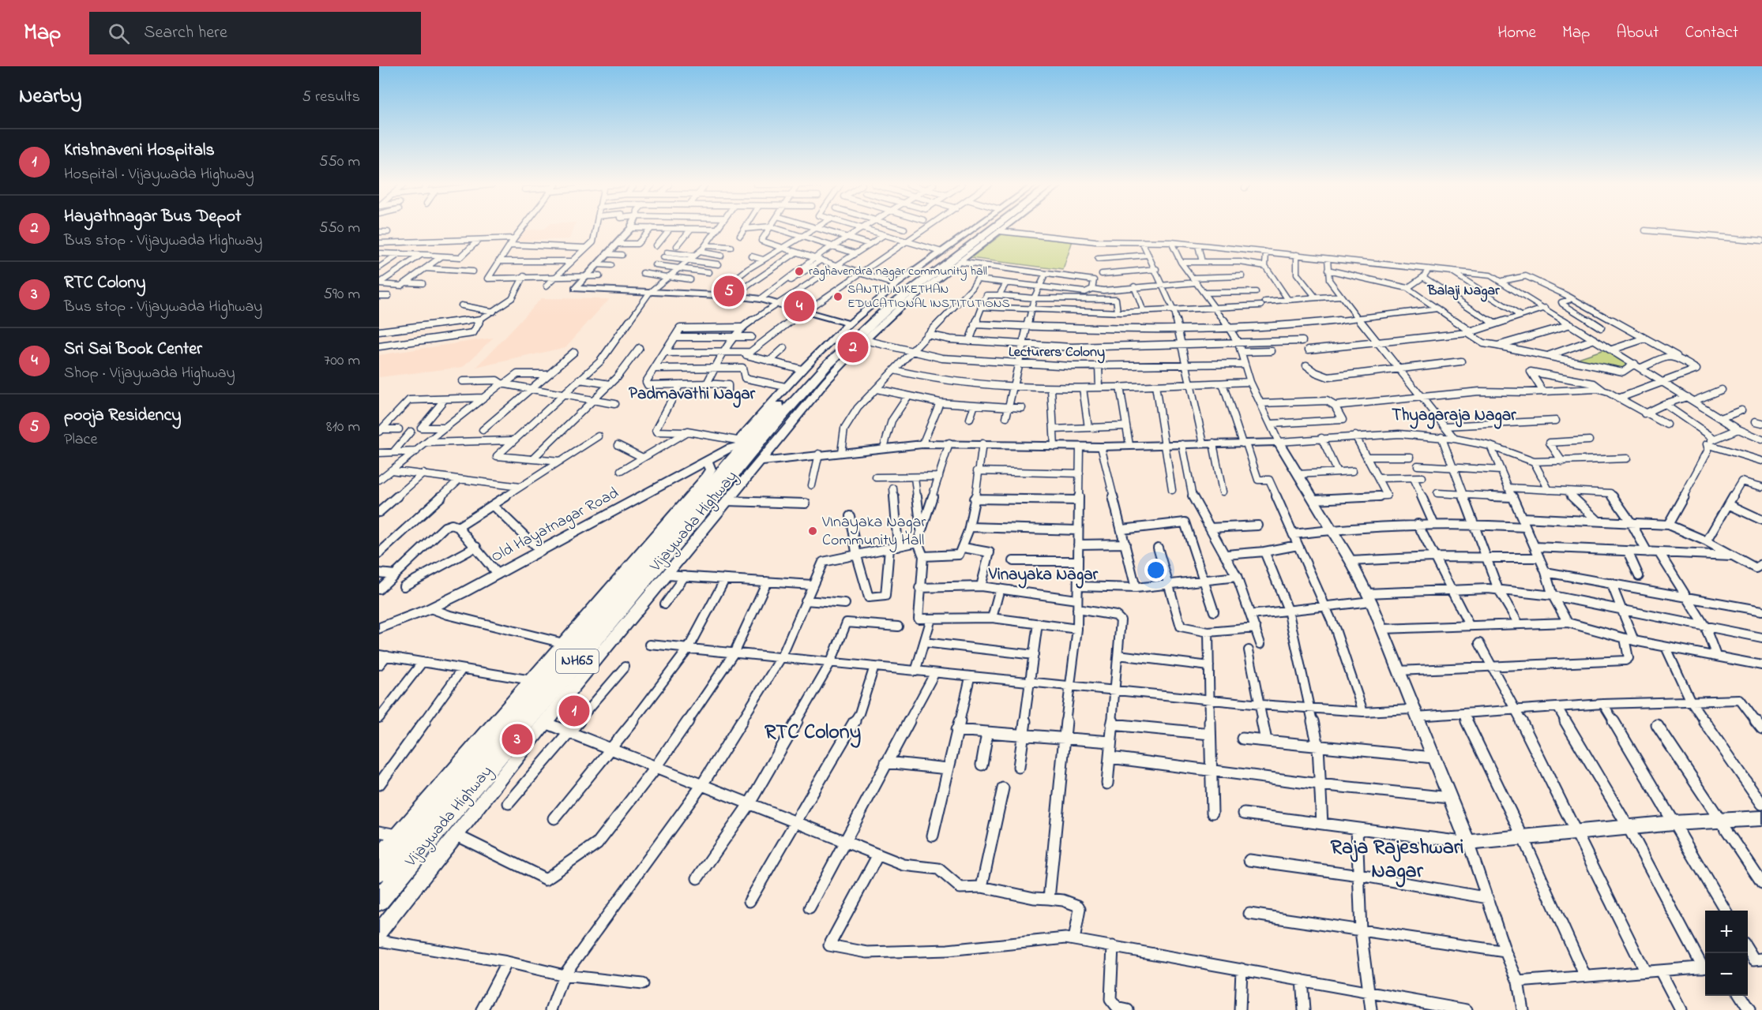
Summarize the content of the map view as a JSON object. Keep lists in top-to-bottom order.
{
  "streets": {
    "highway": ["Vijaywada Highway", "NH65"],
    "street": ["Old Hayatnagar Road"]
  },
  "crossings": [
    ["Vijaywada Highway", "Old Hayatnagar Road"]
  ],
  "districts": [
    "Balaji Nagar",
    "Lecturers Colony",
    "Padmavathi Nagar",
    "Thyagaraja Nagar",
    "Vinayaka Nagar",
    "RTC Colony",
    "Raja Rajeshwari Nagar"
  ],
  "places": ["raghavendra nagar community hall", "SANTHI NIKETHAN EDUCATIONAL INSTITUTIONS", "VInayaka Nagar Community Hall"],
  "page": {
    "header": "Map",
    "search": "Search here",
    "nav": [
      "Home",
      "Map",
      "About",
      "Contact"
    ],
    "heading": ["Nearby", "5 results"],
    "list": [
      {
        "mark": "1",
        "name": "Krishnaveni Hospitals",
        "note": "Hospital · Vijaywada Highway",
        "value": "550 m"
      },
      {
        "mark": "2",
        "name": "Hayathnagar Bus Depot",
        "note": "Bus stop · Vijaywada Highway",
        "value": "550 m"
      },
      {
        "mark": "3",
        "name": "RTC Colony",
        "note": "Bus stop · Vijaywada Highway",
        "value": "590 m"
      },
      {
        "mark": "4",
        "name": "Sri Sai Book Center",
        "note": "Shop · Vijaywada Highway",
        "value": "700 m"
      },
      {
        "mark": "5",
        "name": "pooja Residency",
        "note": "Place",
        "value": "810 m"
      }
    ],
    "pins": [
      "5",
      "4",
      "2",
      "1",
      "3"
    ],
    "map_buttons": ["+", "−"]
  }
}
